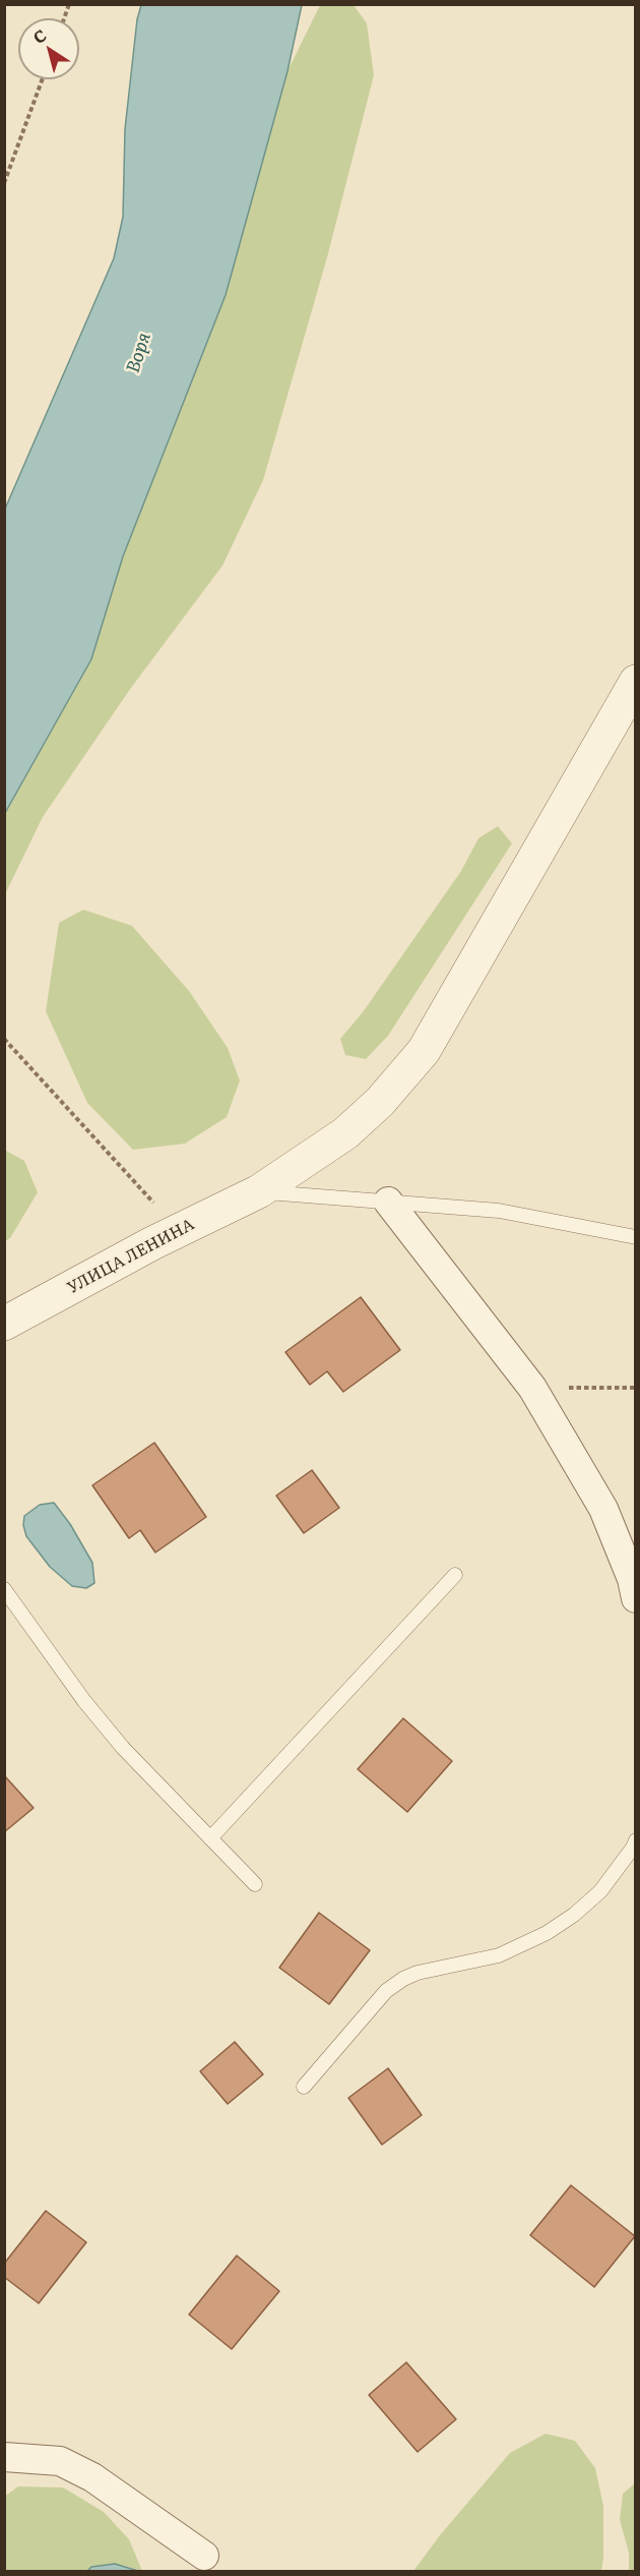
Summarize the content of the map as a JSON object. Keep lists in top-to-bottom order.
{
  "streets": {
    "street": ["УЛИЦА ЛЕНИНА"]
  },
  "water": ["Воря"],
  "north": "top left"
}
